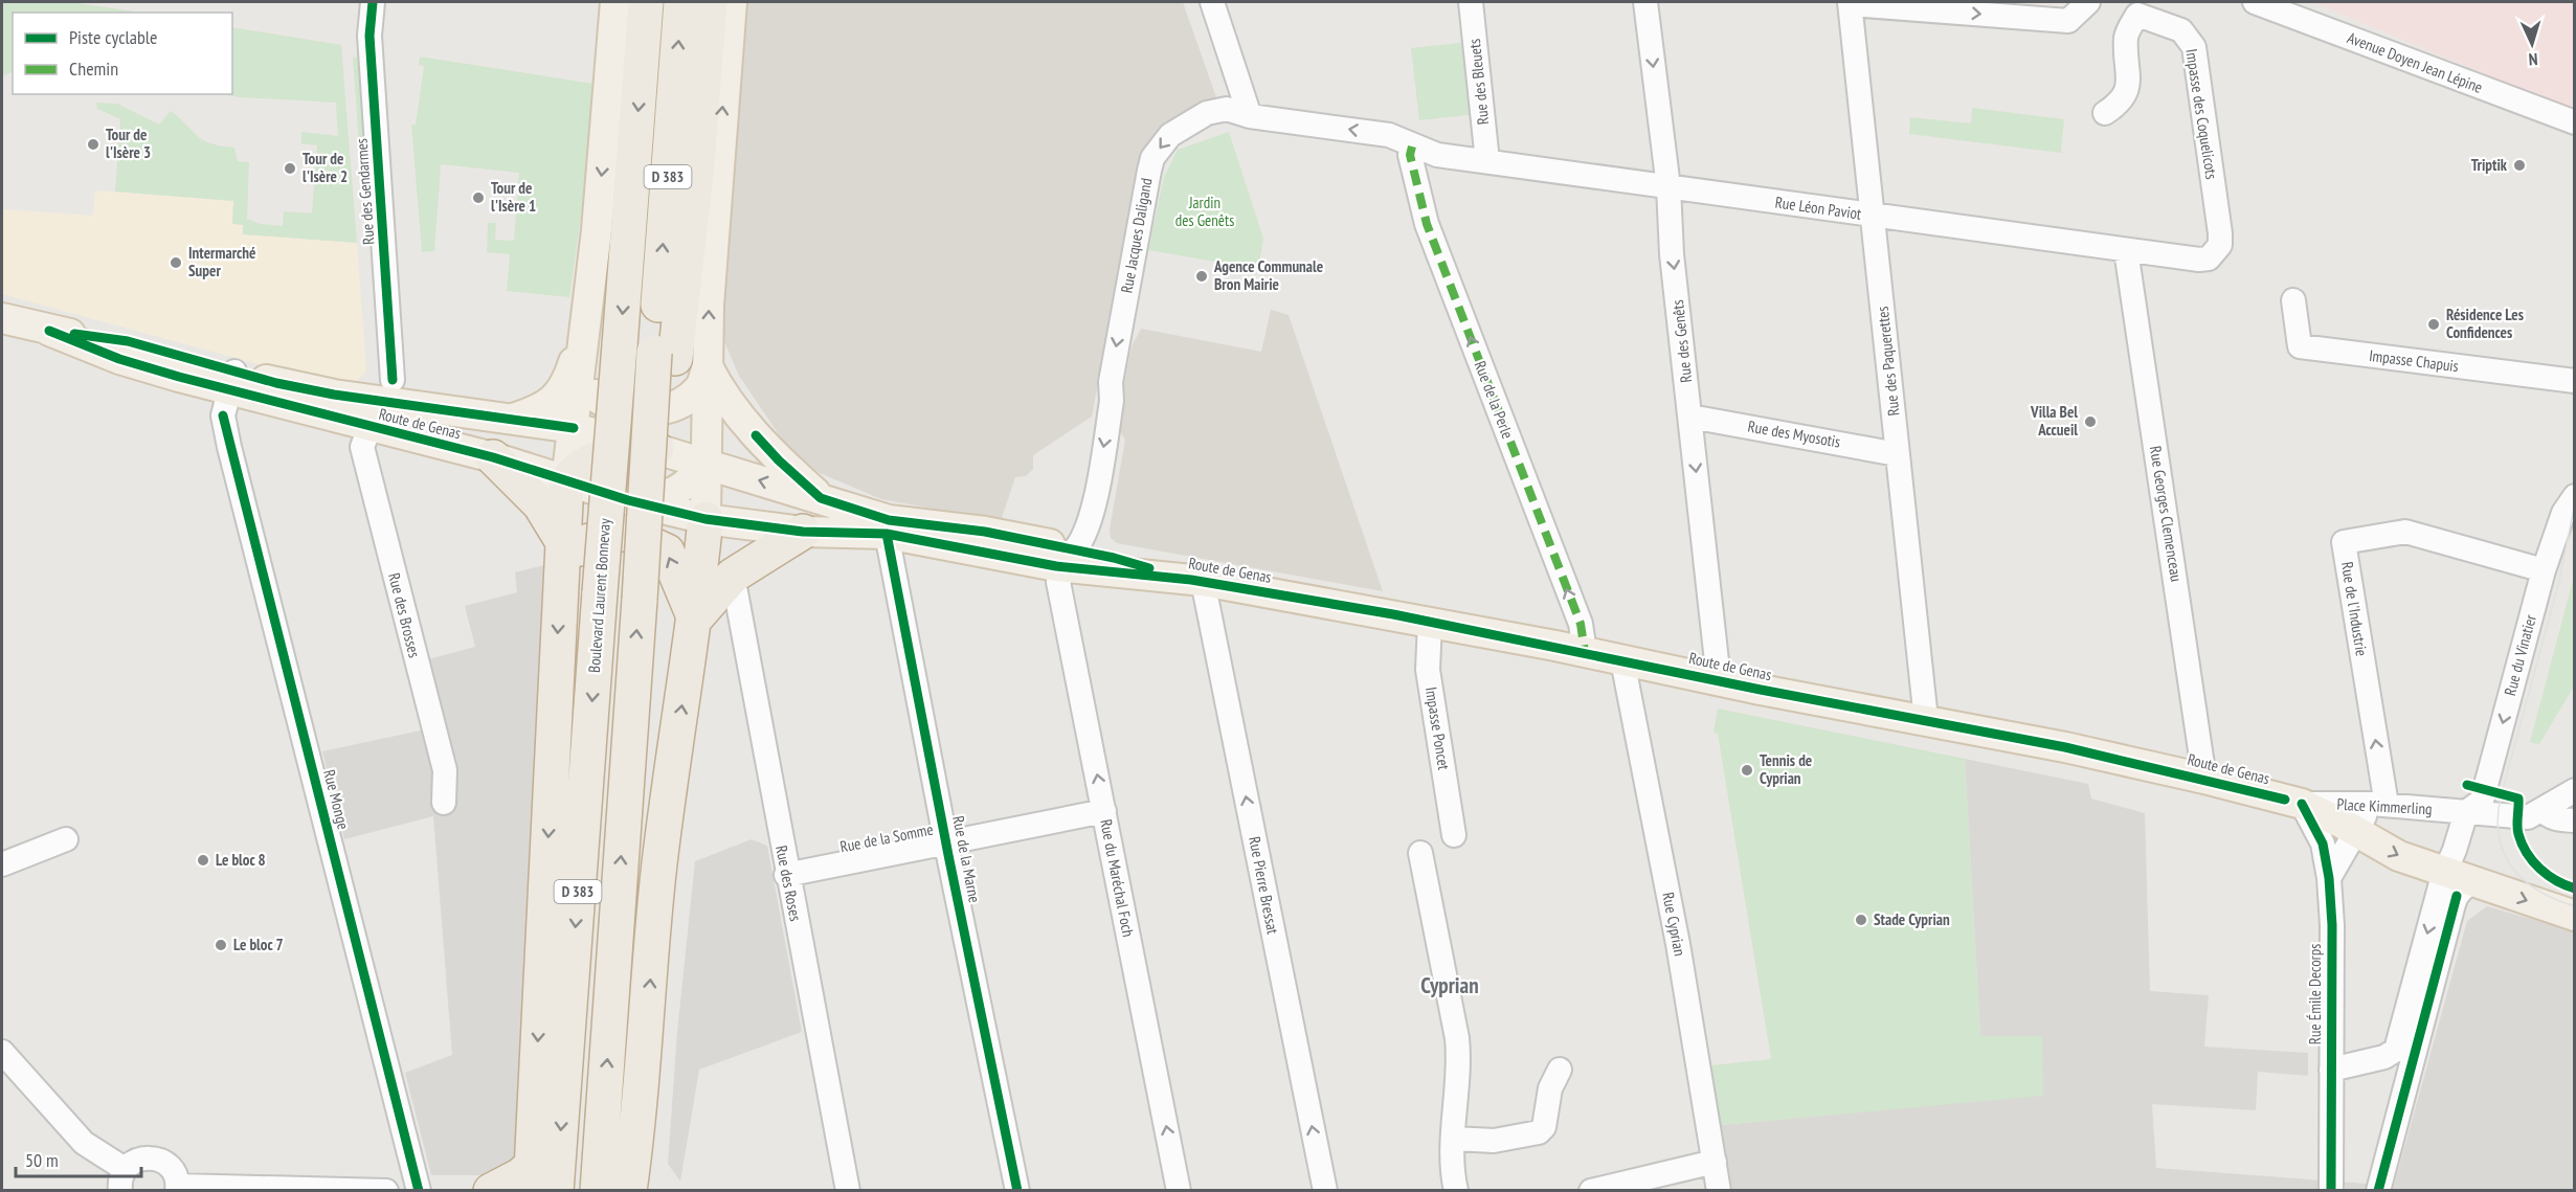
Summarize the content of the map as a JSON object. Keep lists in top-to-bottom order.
{
  "streets": {
    "highway": ["D 383", "Boulevard Laurent Bonnevay"],
    "main road": ["Route de Genas"],
    "street": [
      "Avenue Doyen Jean Lépine",
      "Rue des Bleuets",
      "Impasse des Coquelicots",
      "Rue des Gendarmes",
      "Rue Léon Paviot",
      "Rue Jacques Daligand",
      "Rue des Genêts",
      "Rue des Paquerettes",
      "Impasse Chapuis",
      "Rue de la Perle",
      "Rue des Myosotis",
      "Rue Georges Clemenceau",
      "Rue de l'Industrie",
      "Rue des Brosses",
      "Rue du Vinatier",
      "Impasse Poncet",
      "Rue Monge",
      "Place Kimmerling",
      "Rue de la Somme",
      "Rue de la Marne",
      "Rue du Maréchal Foch",
      "Rue des Roses",
      "Rue Pierre Bressat",
      "Rue Cyprian",
      "Rue Émile Decorps"
    ]
  },
  "crossings": [
    ["Rue des Bleuets", "Rue Léon Paviot"],
    ["Impasse des Coquelicots", "Rue Léon Paviot"],
    ["D 383", "Route de Genas"],
    ["Rue des Gendarmes", "Route de Genas"],
    ["Rue des Gendarmes", "Rue des Brosses"],
    ["Rue Léon Paviot", "Rue Jacques Daligand"],
    ["Rue Léon Paviot", "Rue des Genêts"],
    ["Rue Léon Paviot", "Rue des Paquerettes"],
    ["Rue Léon Paviot", "Rue de la Perle"],
    ["Rue Léon Paviot", "Rue Georges Clemenceau"],
    ["Rue Jacques Daligand", "Rue de la Perle"],
    ["Rue Jacques Daligand", "Route de Genas"],
    ["Rue Jacques Daligand", "Rue du Maréchal Foch"],
    ["Rue des Genêts", "Route de Genas"],
    ["Rue des Genêts", "Rue des Myosotis"],
    ["Rue des Paquerettes", "Route de Genas"],
    ["Rue des Paquerettes", "Rue des Myosotis"],
    ["Rue de la Perle", "Route de Genas"],
    ["Route de Genas", "Rue Georges Clemenceau"],
    ["Route de Genas", "Rue des Brosses"],
    ["Route de Genas", "Impasse Poncet"],
    ["Route de Genas", "Rue Monge"],
    ["Route de Genas", "Place Kimmerling"],
    ["Route de Genas", "Rue de la Marne"],
    ["Route de Genas", "Rue du Maréchal Foch"],
    ["Route de Genas", "Rue Pierre Bressat"],
    ["Route de Genas", "Rue Cyprian"],
    ["Route de Genas", "Rue Émile Decorps"],
    ["Rue de l'Industrie", "Rue du Vinatier"],
    ["Rue de l'Industrie", "Place Kimmerling"],
    ["Rue du Vinatier", "Place Kimmerling"],
    ["Place Kimmerling", "Rue Émile Decorps"],
    ["Rue de la Somme", "Rue de la Marne"],
    ["Rue de la Somme", "Rue du Maréchal Foch"],
    ["Rue de la Somme", "Rue des Roses"]
  ],
  "one_way": [
    "Rue des Genêts",
    "Rue de la Perle",
    "Rue du Vinatier",
    "Rue du Maréchal Foch"
  ],
  "districts": ["Cyprian"],
  "parks": ["Jardin des Genêts"],
  "places": [
    "Tour de l'Isère 3",
    "Triptik",
    "Tour de l'Isère 2",
    "Tour de l'Isère 1",
    "Intermarché Super",
    "Agence Communale Bron Mairie",
    "Résidence Les Confidences",
    "Villa Bel Accueil",
    "Tennis de Cyprian",
    "Le bloc 8",
    "Stade Cyprian",
    "Le bloc 7"
  ],
  "legend": ["Piste cyclable", "Chemin"],
  "scale_bar": "50 m",
  "north": "bottom"
}
